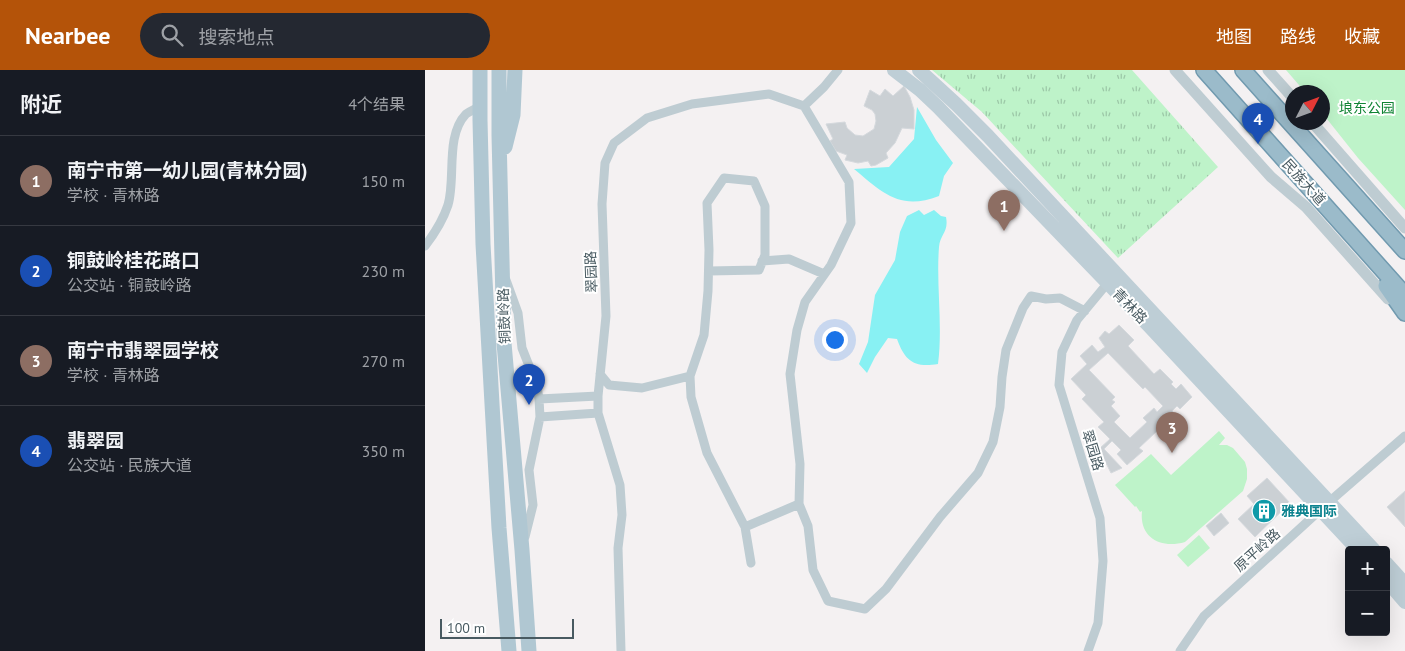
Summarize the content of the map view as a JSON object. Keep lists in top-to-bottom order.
{
  "streets": {
    "highway": ["民族大道"],
    "main road": ["青林路", "铜鼓岭路"],
    "street": ["翠园路", "原平岭路"]
  },
  "crossings": [
    ["翠园路", "青林路"],
    ["青林路", "原平岭路"]
  ],
  "parks": ["埌东公园"],
  "places": {
    "building": ["雅典国际"]
  },
  "scale_bar": "100 m",
  "north": "top right",
  "page": {
    "header": "Nearbee",
    "search": "搜索地点",
    "nav": ["地图", "路线", "收藏"],
    "heading": ["附近", "4个结果"],
    "pins": [
      "4",
      "1",
      "2",
      "3"
    ],
    "list": [
      {
        "mark": "1",
        "name": "南宁市第一幼儿园(青林分园)",
        "note": "学校 · 青林路",
        "value": "150 m"
      },
      {
        "mark": "2",
        "name": "铜鼓岭桂花路口",
        "note": "公交站 · 铜鼓岭路",
        "value": "230 m"
      },
      {
        "mark": "3",
        "name": "南宁市翡翠园学校",
        "note": "学校 · 青林路",
        "value": "270 m"
      },
      {
        "mark": "4",
        "name": "翡翠园",
        "note": "公交站 · 民族大道",
        "value": "350 m"
      }
    ],
    "map_buttons": ["+", "−"],
    "scale": "100 m"
  }
}
